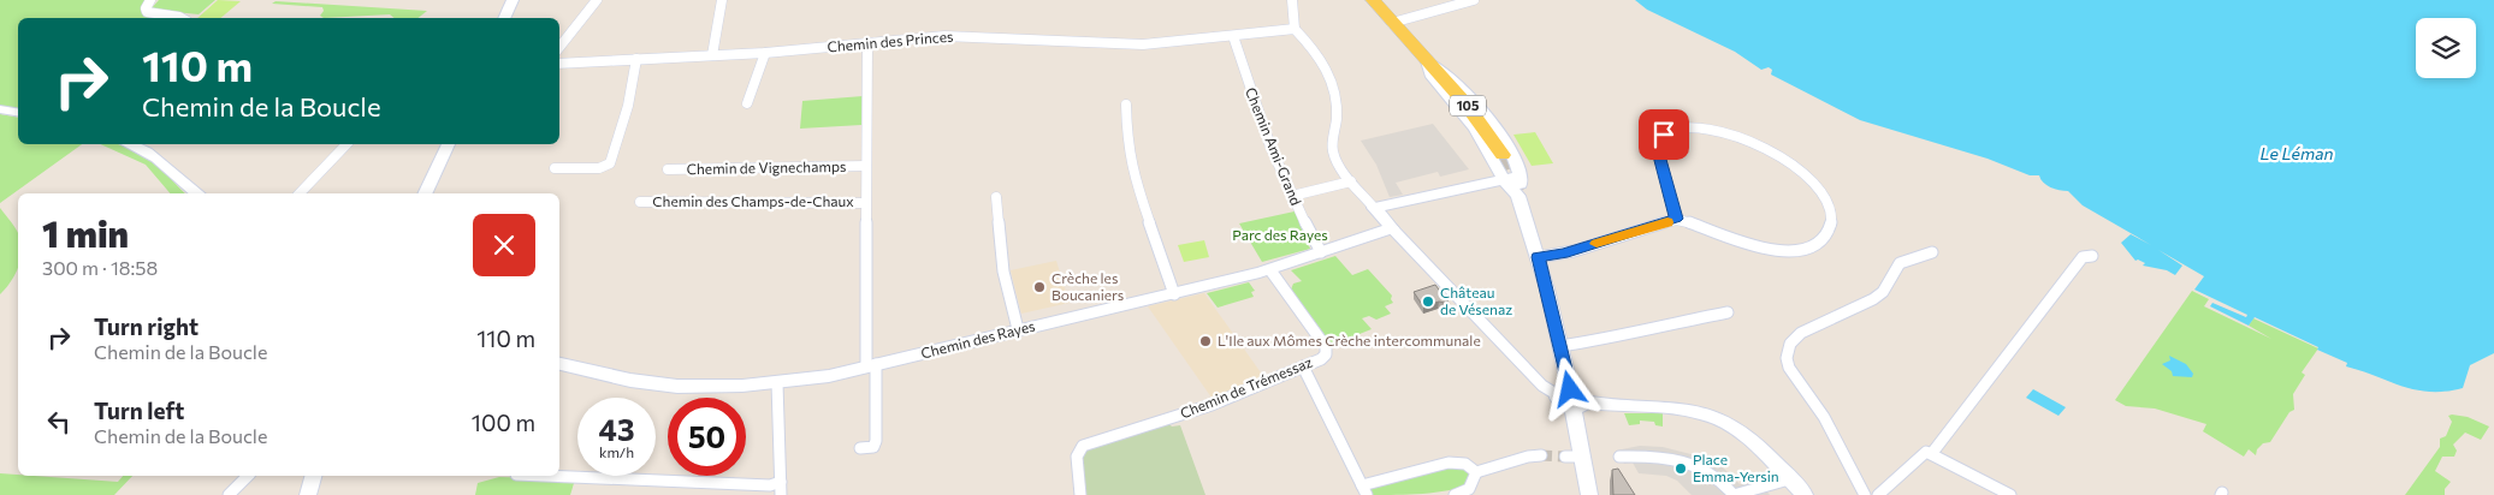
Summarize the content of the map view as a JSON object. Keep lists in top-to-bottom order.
{
  "streets": {
    "main road": ["105"],
    "street": [
      "Chemin des Princes",
      "Chemin Ami-Grand",
      "Chemin de Vignechamps",
      "Chemin des Champs-de-Chaux",
      "Chemin des Rayes",
      "Chemin de Trémessaz"
    ]
  },
  "crossings": [
    ["Chemin des Princes", "Chemin Ami-Grand"],
    ["Chemin des Princes", "Chemin des Champs-de-Chaux"],
    ["Chemin Ami-Grand", "Chemin des Rayes"],
    ["Chemin de Vignechamps", "Chemin des Champs-de-Chaux"],
    ["Chemin des Champs-de-Chaux", "Chemin des Rayes"],
    ["Chemin des Rayes", "Chemin de Trémessaz"]
  ],
  "water": ["Le Léman"],
  "parks": ["Parc des Rayes"],
  "places": [
    "Crèche les Boucaniers",
    "Château de Vésenaz",
    "L'Ile aux Mômes Crèche intercommunale",
    "Place Emma-Yersin"
  ],
  "page": {
    "turn": ["110 m", "Chemin de la Boucle"],
    "heading": ["1 min", "300 m · 18:58"],
    "list": [
      {
        "name": "Turn right",
        "note": "Chemin de la Boucle",
        "value": "110 m"
      },
      {
        "name": "Turn left",
        "note": "Chemin de la Boucle",
        "value": "100 m"
      }
    ],
    "speed": "43 km/h",
    "limit": "50"
  }
}
